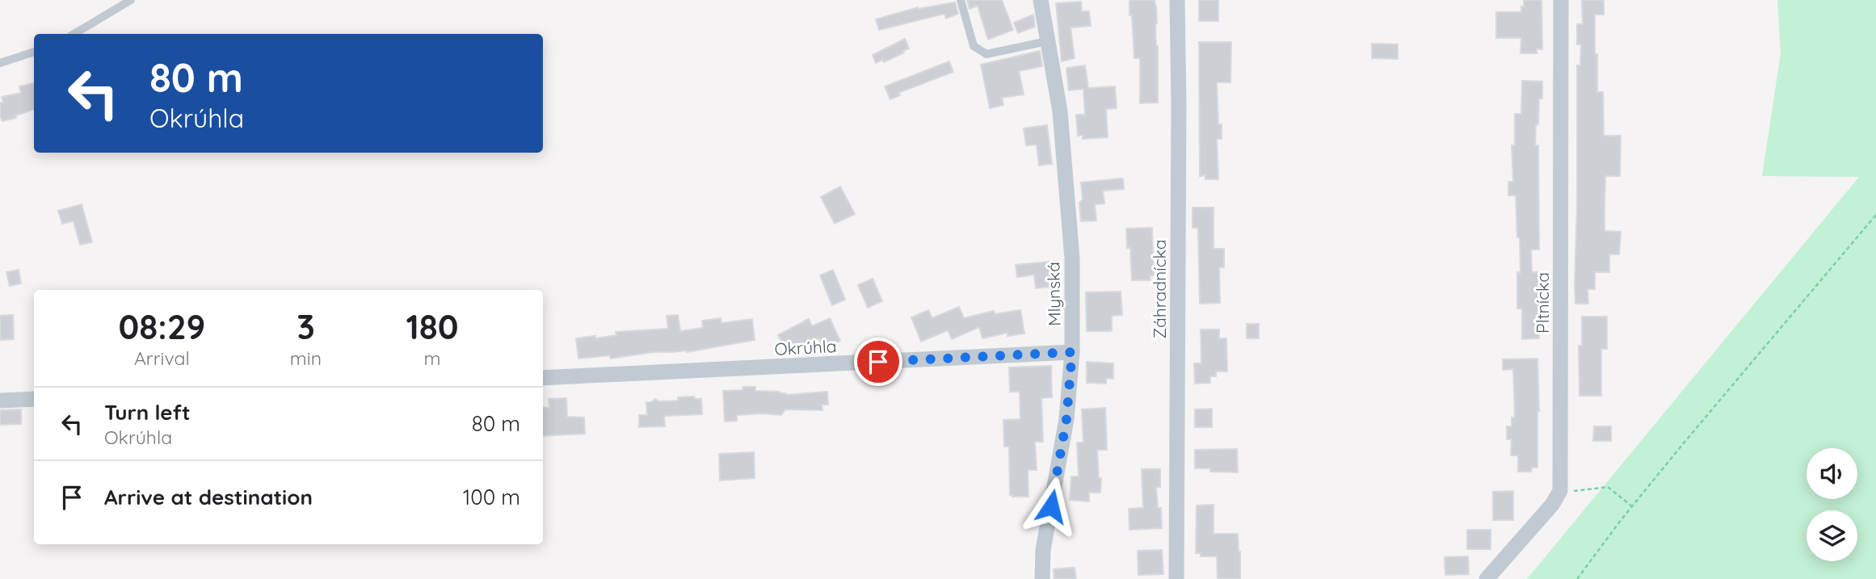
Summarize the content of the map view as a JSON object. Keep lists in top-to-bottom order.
{
  "streets": {
    "street": [
      "Záhradnícka",
      "Mlynská",
      "Pltnícka",
      "Okrúhla"
    ]
  },
  "crossings": [
    ["Mlynská", "Okrúhla"]
  ],
  "page": {
    "turn": ["80 m", "Okrúhla"],
    "eta": [
      "08:29",
      "Arrival",
      "3",
      "min",
      "180",
      "m"
    ],
    "list": [
      {
        "name": "Turn left",
        "note": "Okrúhla",
        "value": "80 m"
      },
      {
        "name": "Arrive at destination",
        "value": "100 m"
      }
    ]
  }
}
